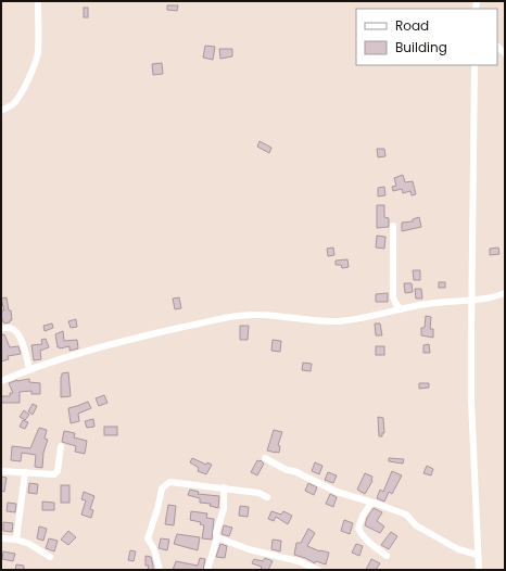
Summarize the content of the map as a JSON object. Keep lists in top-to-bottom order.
{
  "legend": ["Road", "Building"]
}
